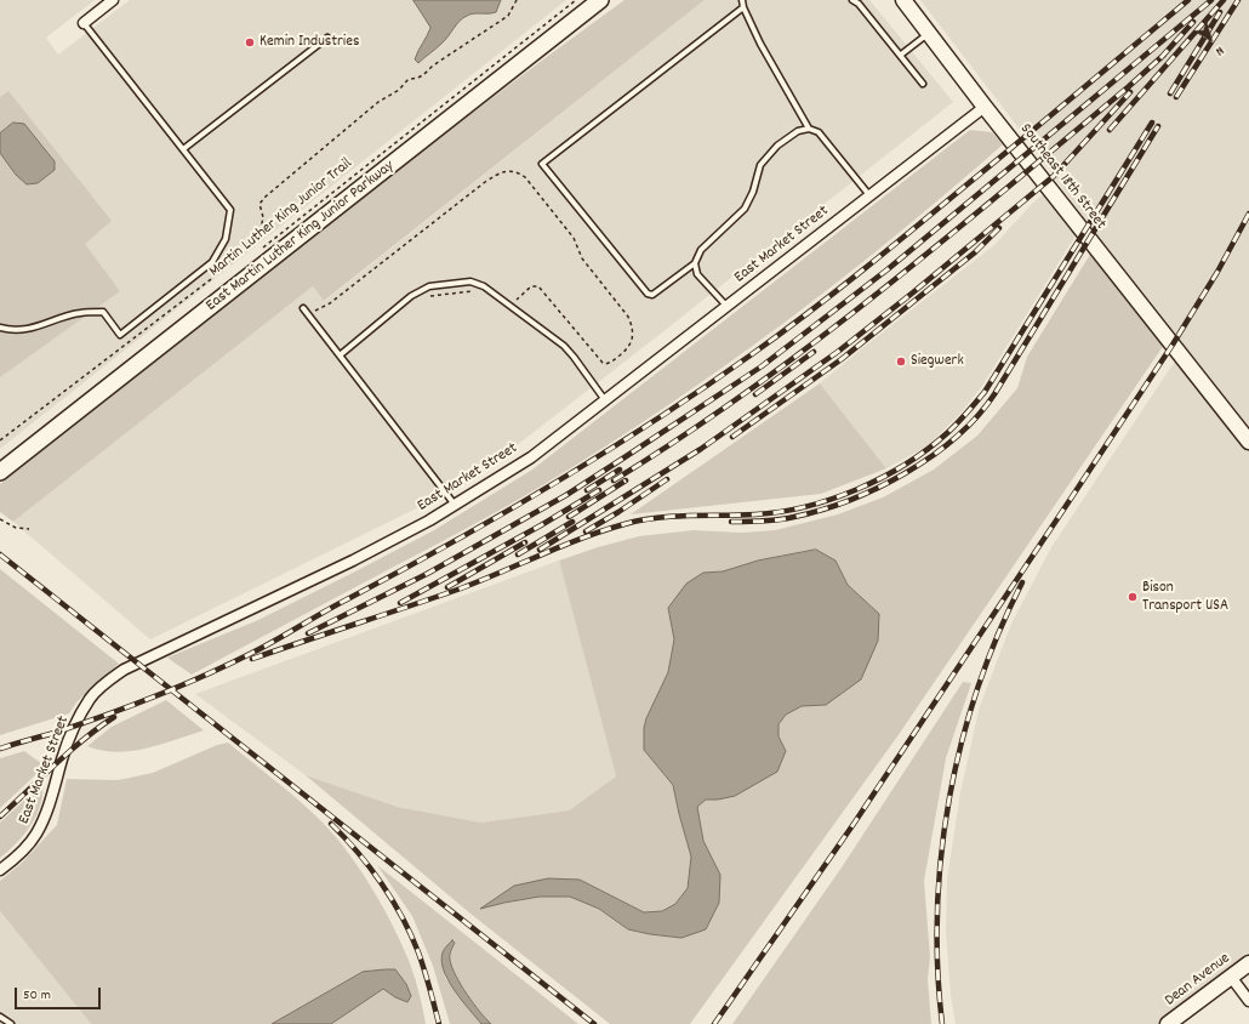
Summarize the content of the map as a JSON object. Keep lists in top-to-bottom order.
{
  "streets": {
    "main road": ["East Martin Luther King Junior Parkway"],
    "street": ["Southeast 18th Street", "East Market Street", "Dean Avenue"],
    "path": ["Martin Luther King Junior Trail"]
  },
  "crossings": [
    ["Southeast 18th Street", "East Market Street"]
  ],
  "places": ["Kemin Industries", "Siegwerk", "Bison Transport USA"],
  "scale_bar": "50 m",
  "north": "bottom right"
}
